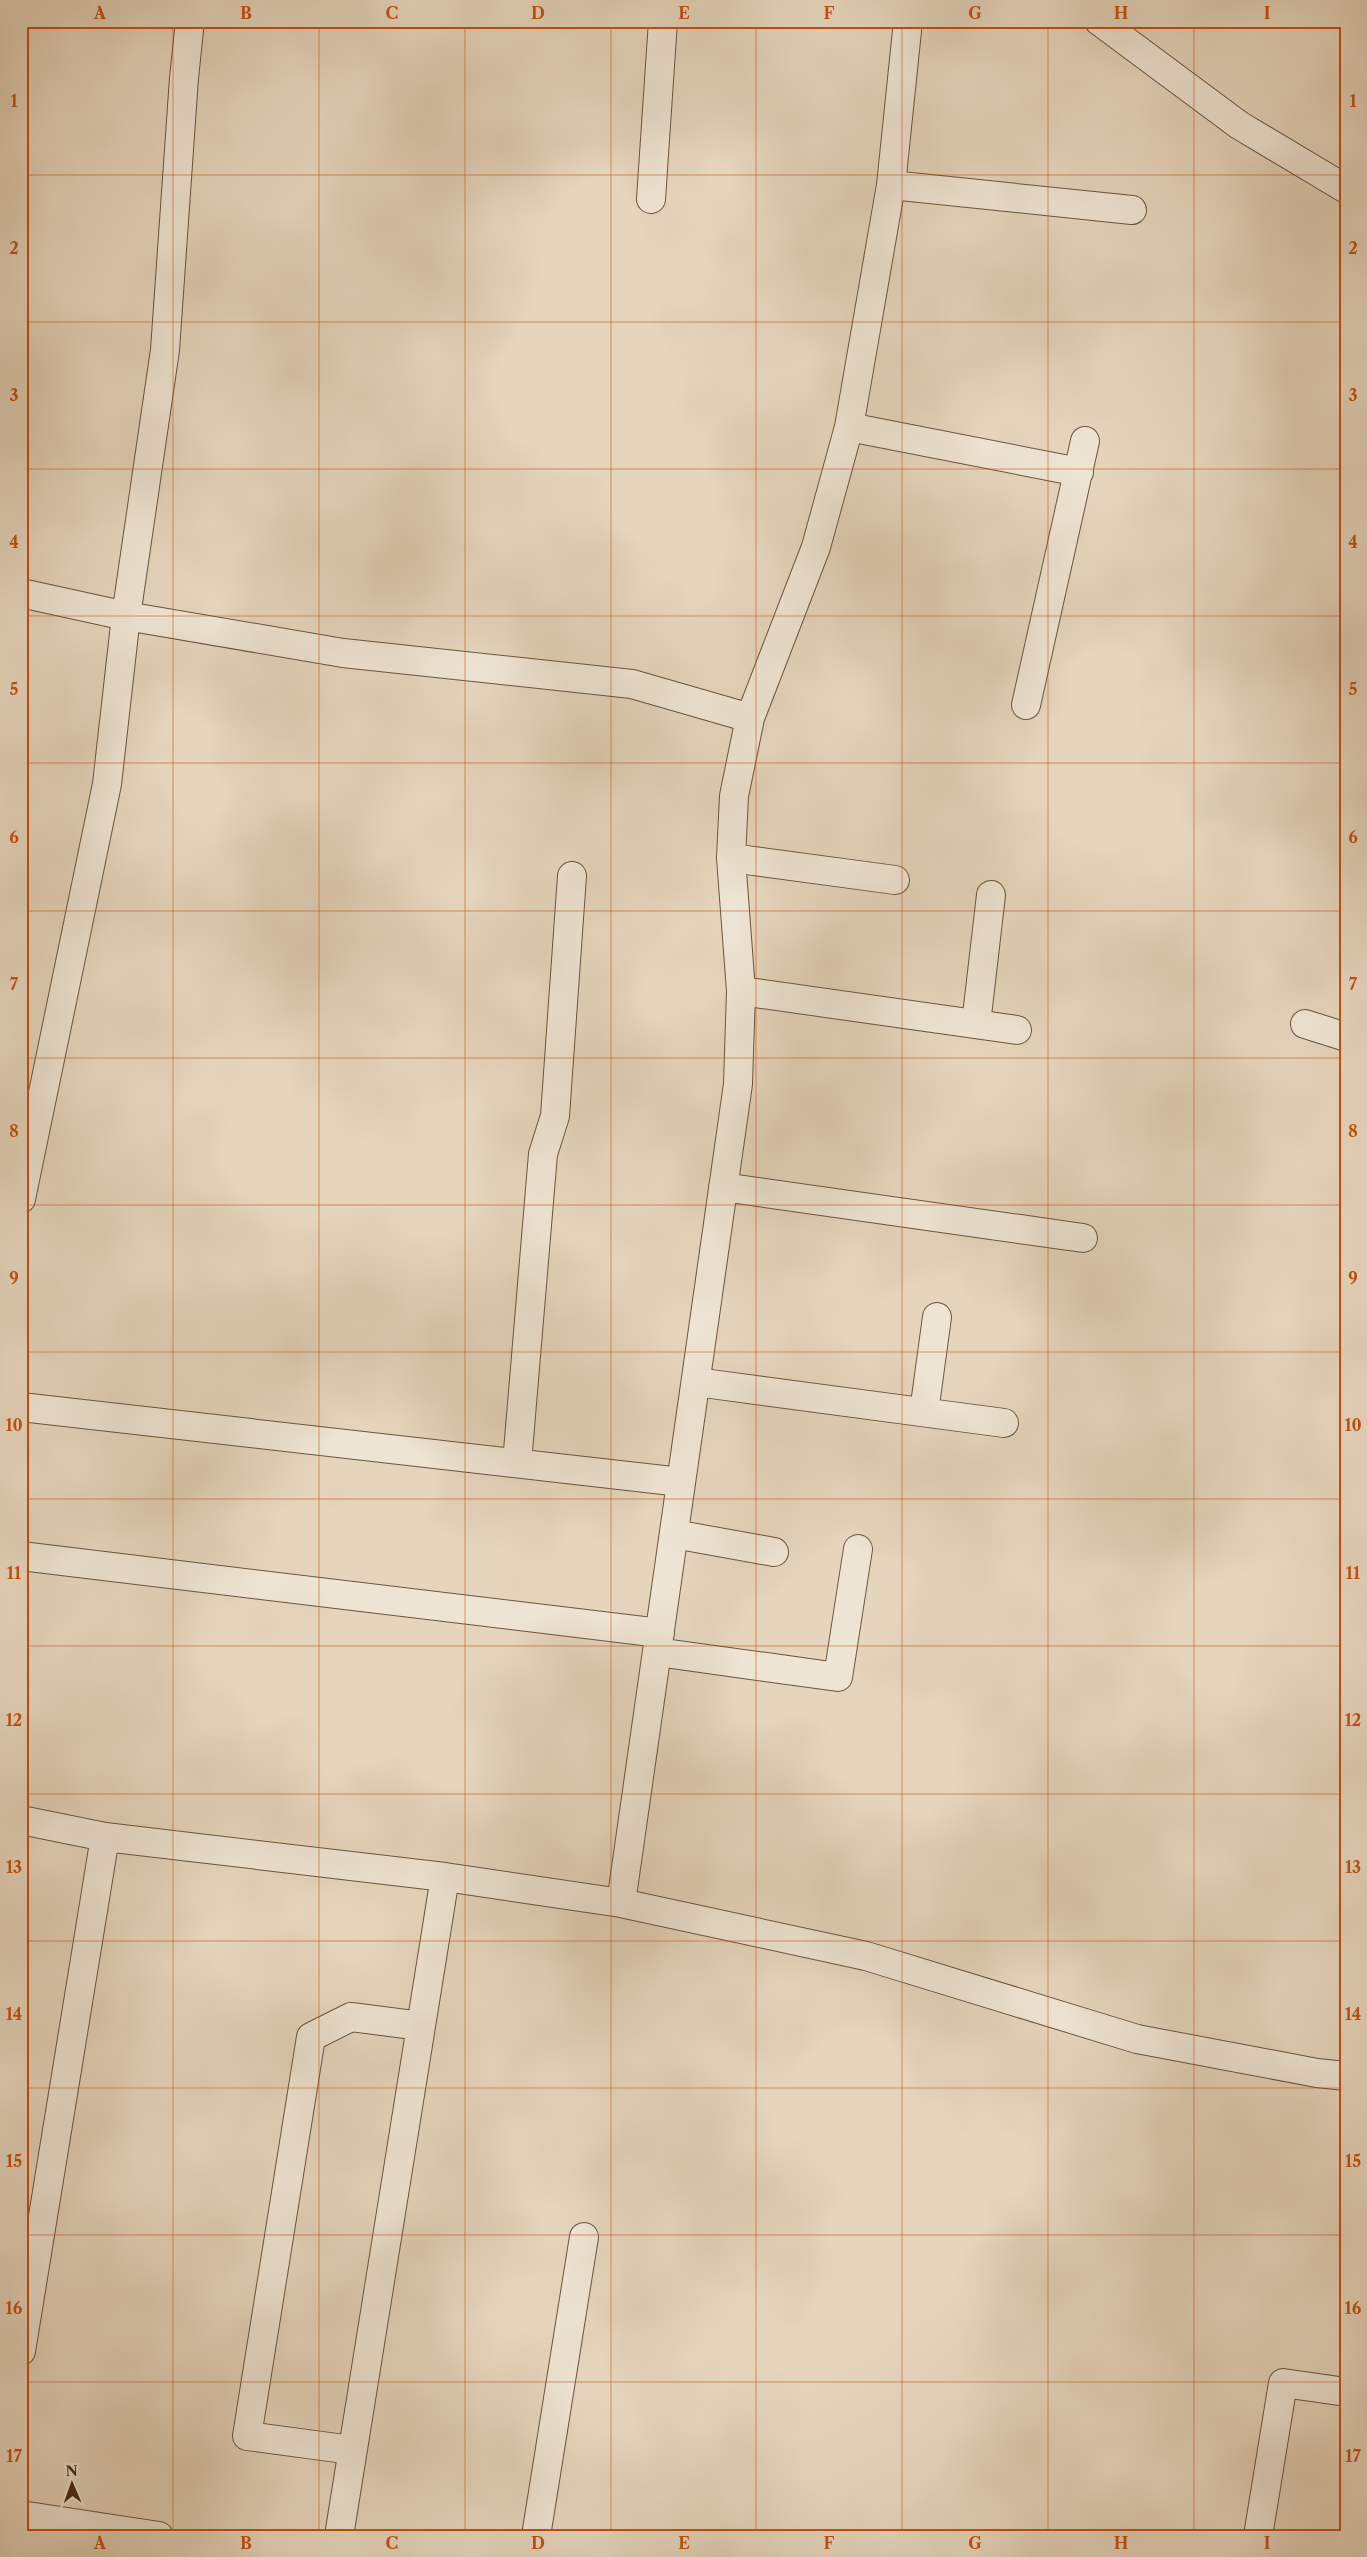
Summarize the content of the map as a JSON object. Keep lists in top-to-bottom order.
{
  "north": "top",
  "grid": {
    "columns": [
      "A",
      "B",
      "C",
      "D",
      "E",
      "F",
      "G",
      "H",
      "I"
    ],
    "rows": [
      "1",
      "2",
      "3",
      "4",
      "5",
      "6",
      "7",
      "8",
      "9",
      "10",
      "11",
      "12",
      "13",
      "14",
      "15",
      "16",
      "17"
    ]
  }
}
